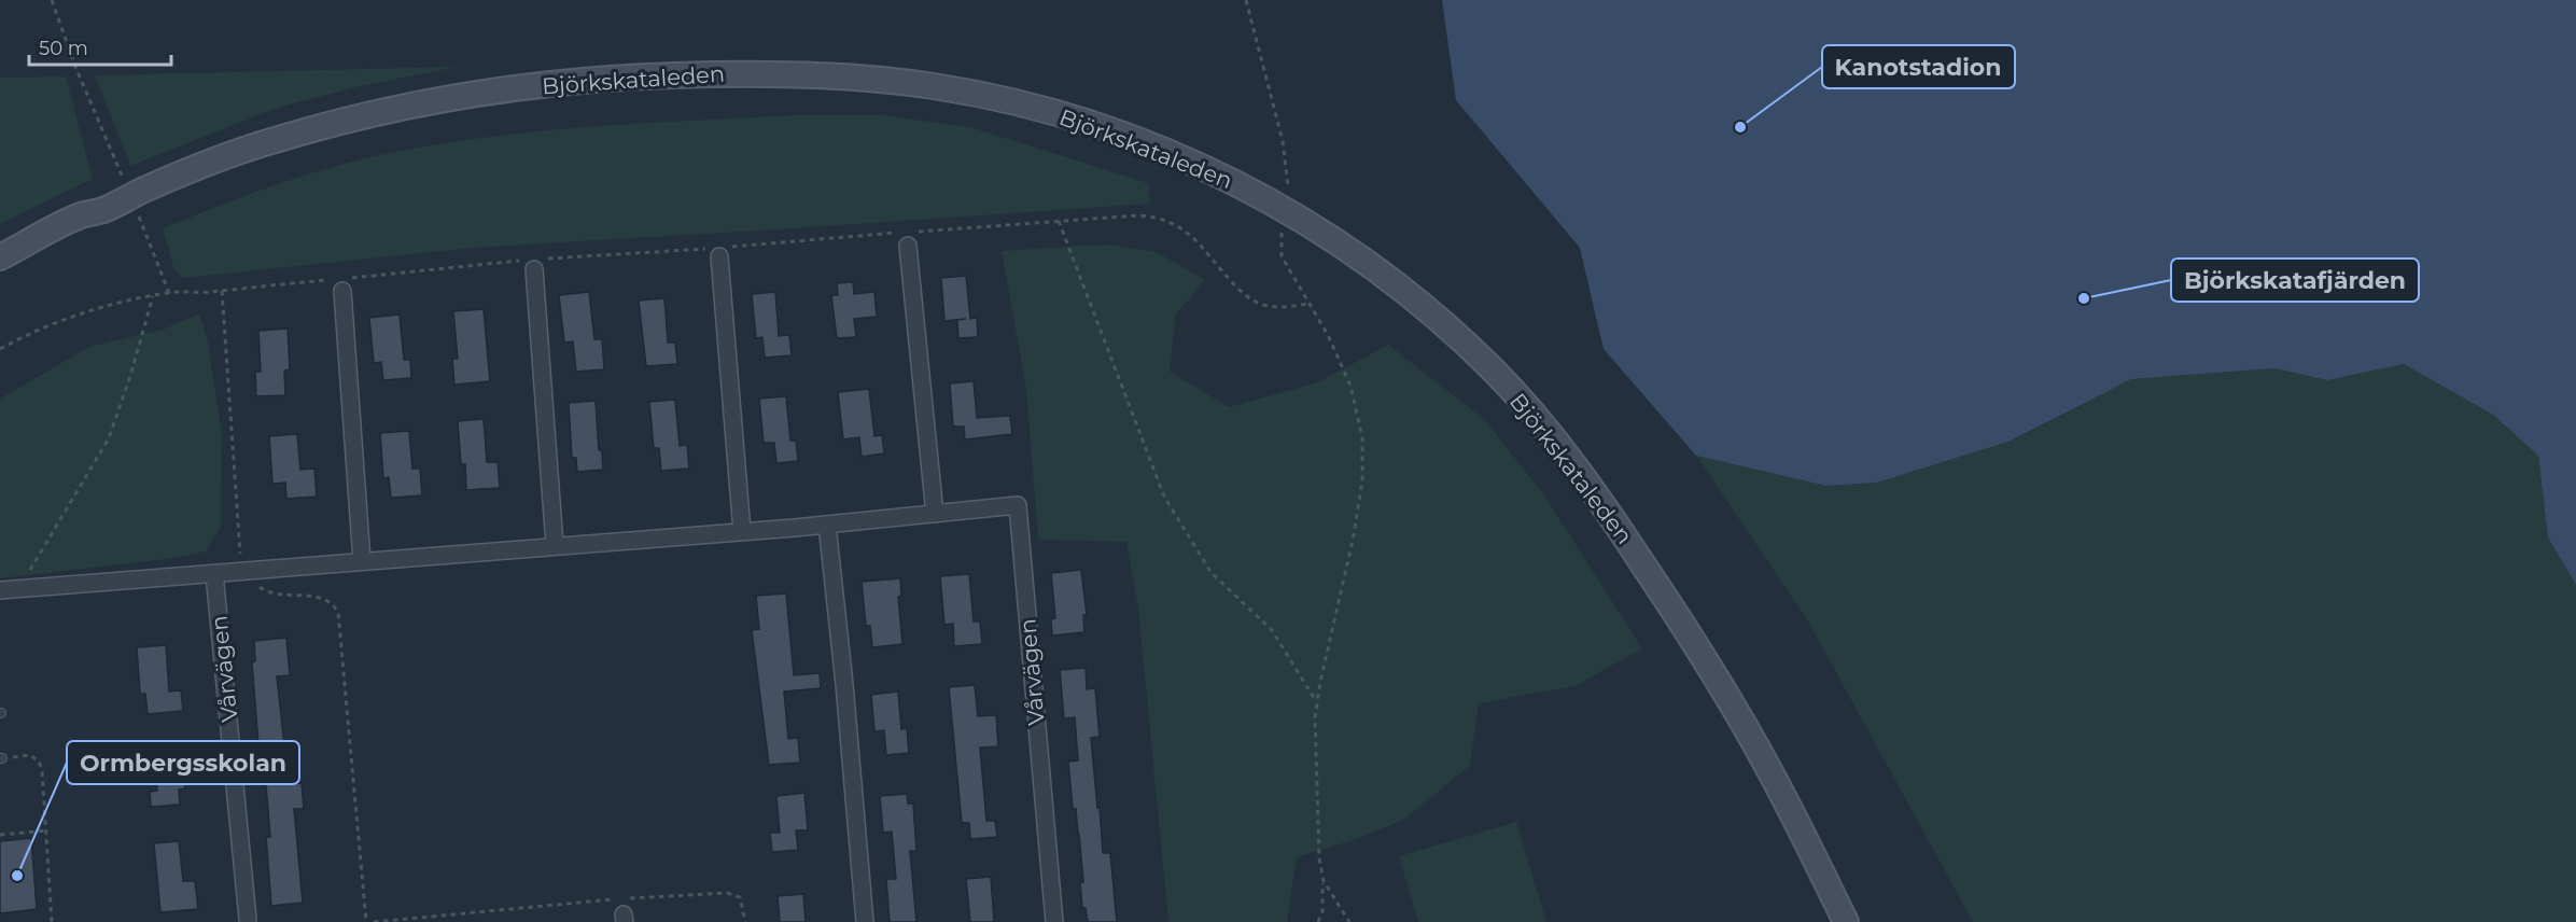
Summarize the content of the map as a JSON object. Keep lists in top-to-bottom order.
{
  "streets": {
    "main road": ["Björkskataleden"],
    "street": ["Vårvägen"]
  },
  "places": ["Kanotstadion", "Björkskatafjärden", "Ormbergsskolan"],
  "scale_bar": "50 m"
}
